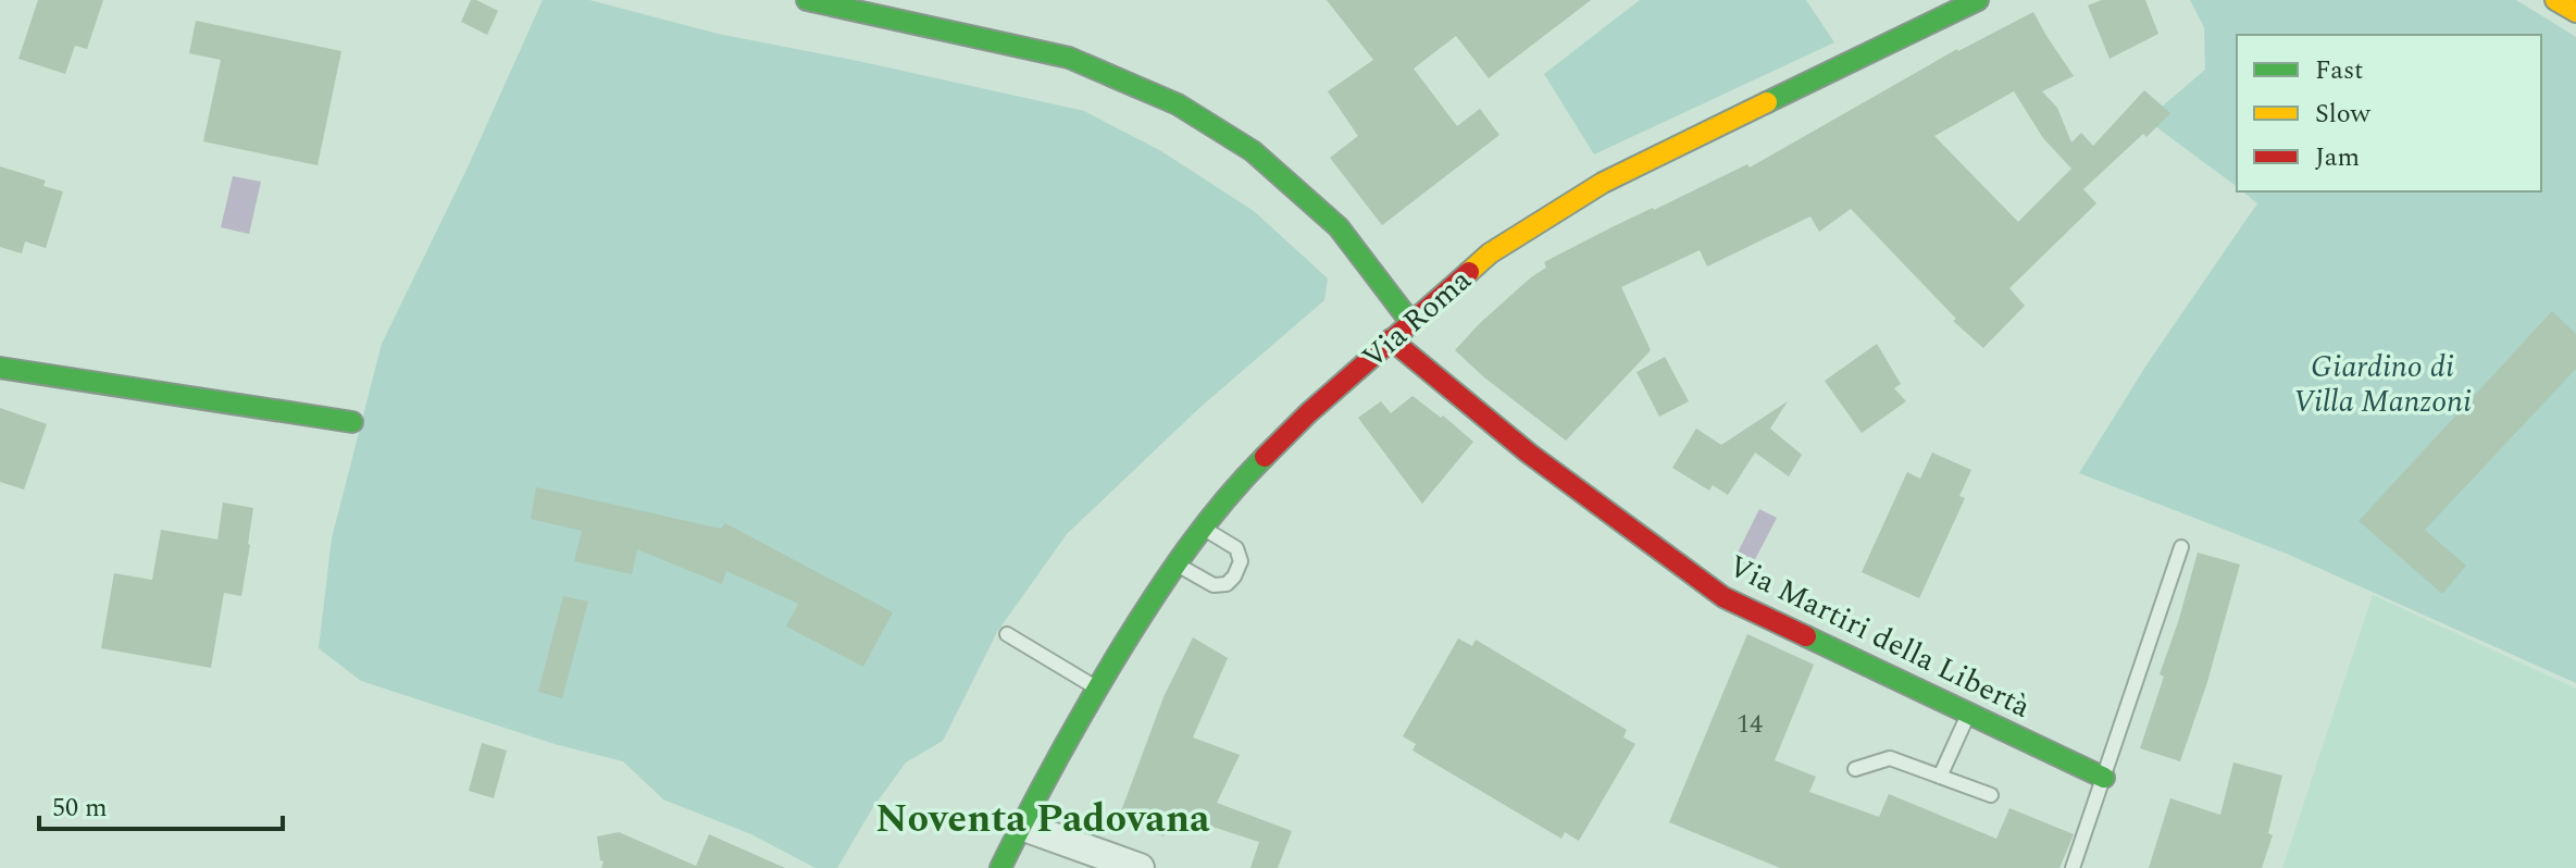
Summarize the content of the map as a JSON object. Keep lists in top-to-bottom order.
{
  "streets": {
    "street": ["Via Roma", "Via Martiri della Libertà"]
  },
  "crossings": [
    ["Via Roma", "Via Martiri della Libertà"]
  ],
  "districts": ["Noventa Padovana"],
  "parks": ["Giardino di Villa Manzoni"],
  "house_numbers": ["14"],
  "legend": ["Fast", "Slow", "Jam"],
  "scale_bar": "50 m"
}
